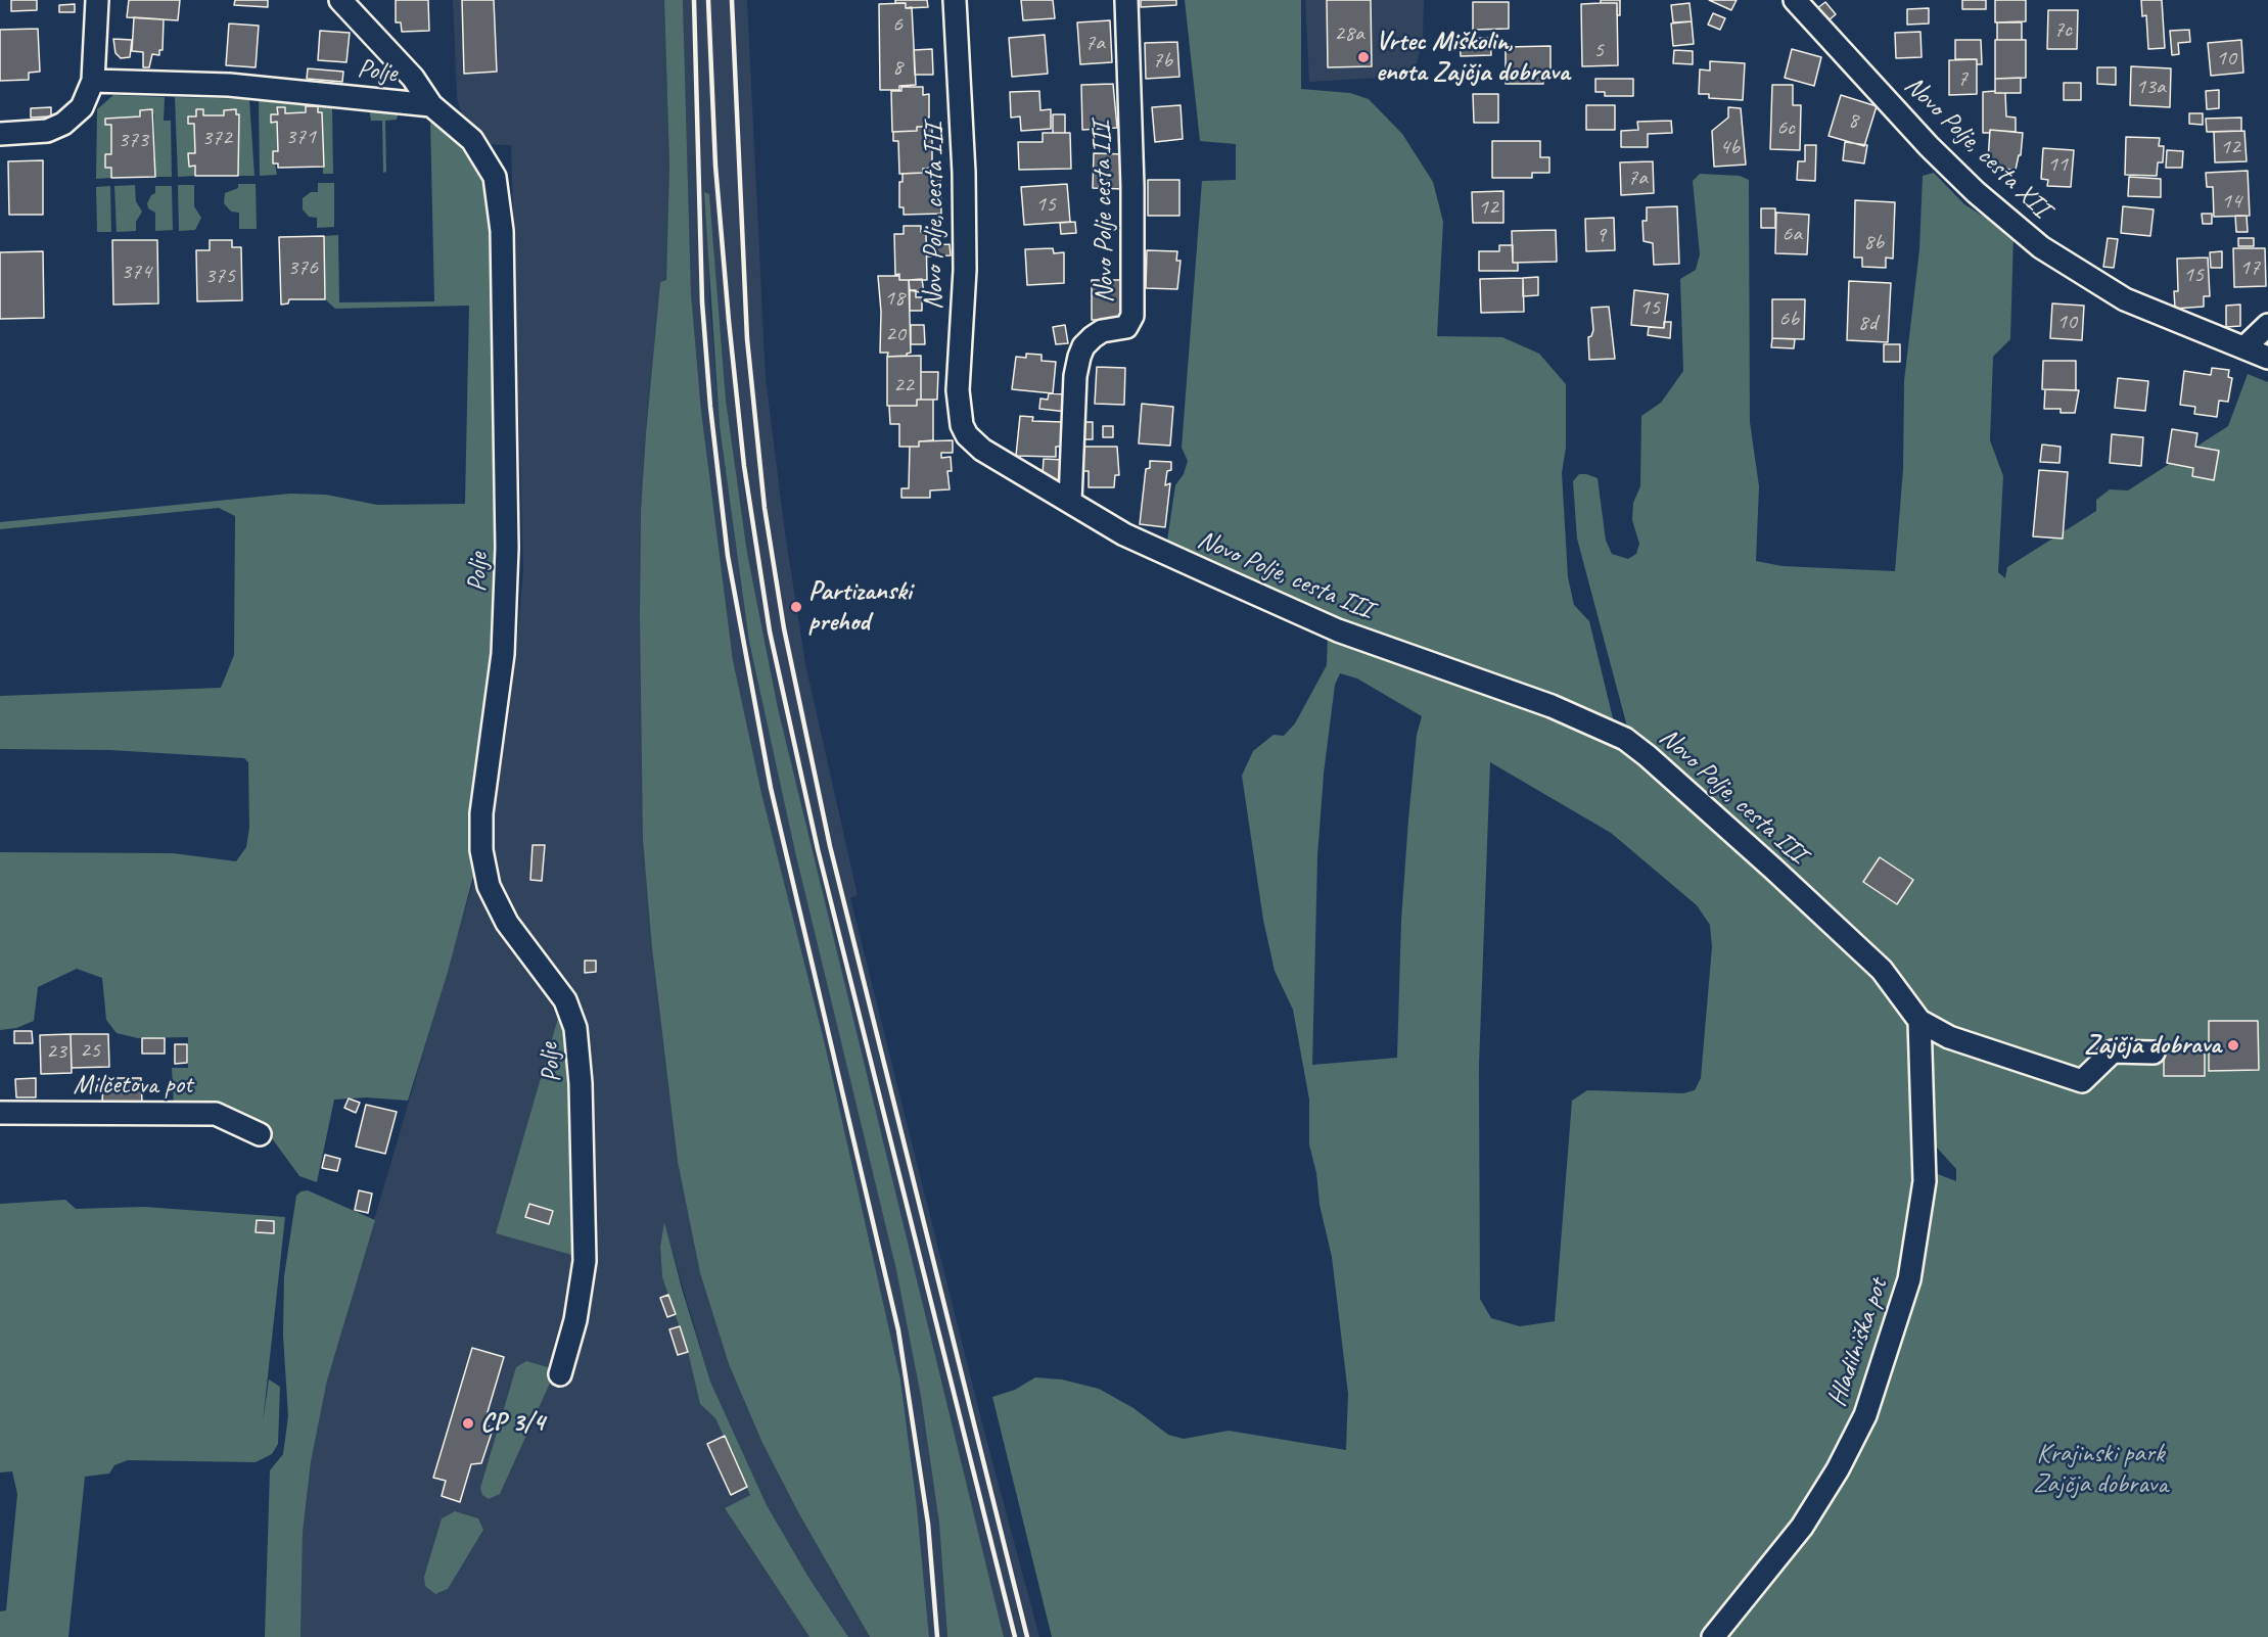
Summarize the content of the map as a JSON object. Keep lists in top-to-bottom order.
{
  "streets": {
    "street": [
      "Polje",
      "Novo Polje, cesta XII",
      "Novo Polje cesta III",
      "Novo Polje, cesta III",
      "Milčetova pot",
      "Hladilniška pot"
    ]
  },
  "crossings": [
    ["Novo Polje cesta III", "Novo Polje, cesta III"],
    ["Novo Polje, cesta III", "Hladilniška pot"]
  ],
  "parks": ["Krajinski park Zajčja dobrava"],
  "places": [
    "Vrtec Miškolin, enota Zajčja dobrava",
    "Partizanski prehod",
    "Zajčja dobrava",
    "CP 3/4"
  ],
  "house_numbers": [
    "6",
    "7c",
    "28a",
    "7a",
    "5",
    "10",
    "7b",
    "8",
    "7",
    "13a",
    "8",
    "6c",
    "371",
    "372",
    "373",
    "4b",
    "12",
    "11",
    "7a",
    "14",
    "15",
    "12",
    "6a",
    "9",
    "8b",
    "376",
    "17",
    "374",
    "15",
    "375",
    "18",
    "15",
    "6b",
    "10",
    "8d",
    "20",
    "22",
    "25",
    "23"
  ]
}
